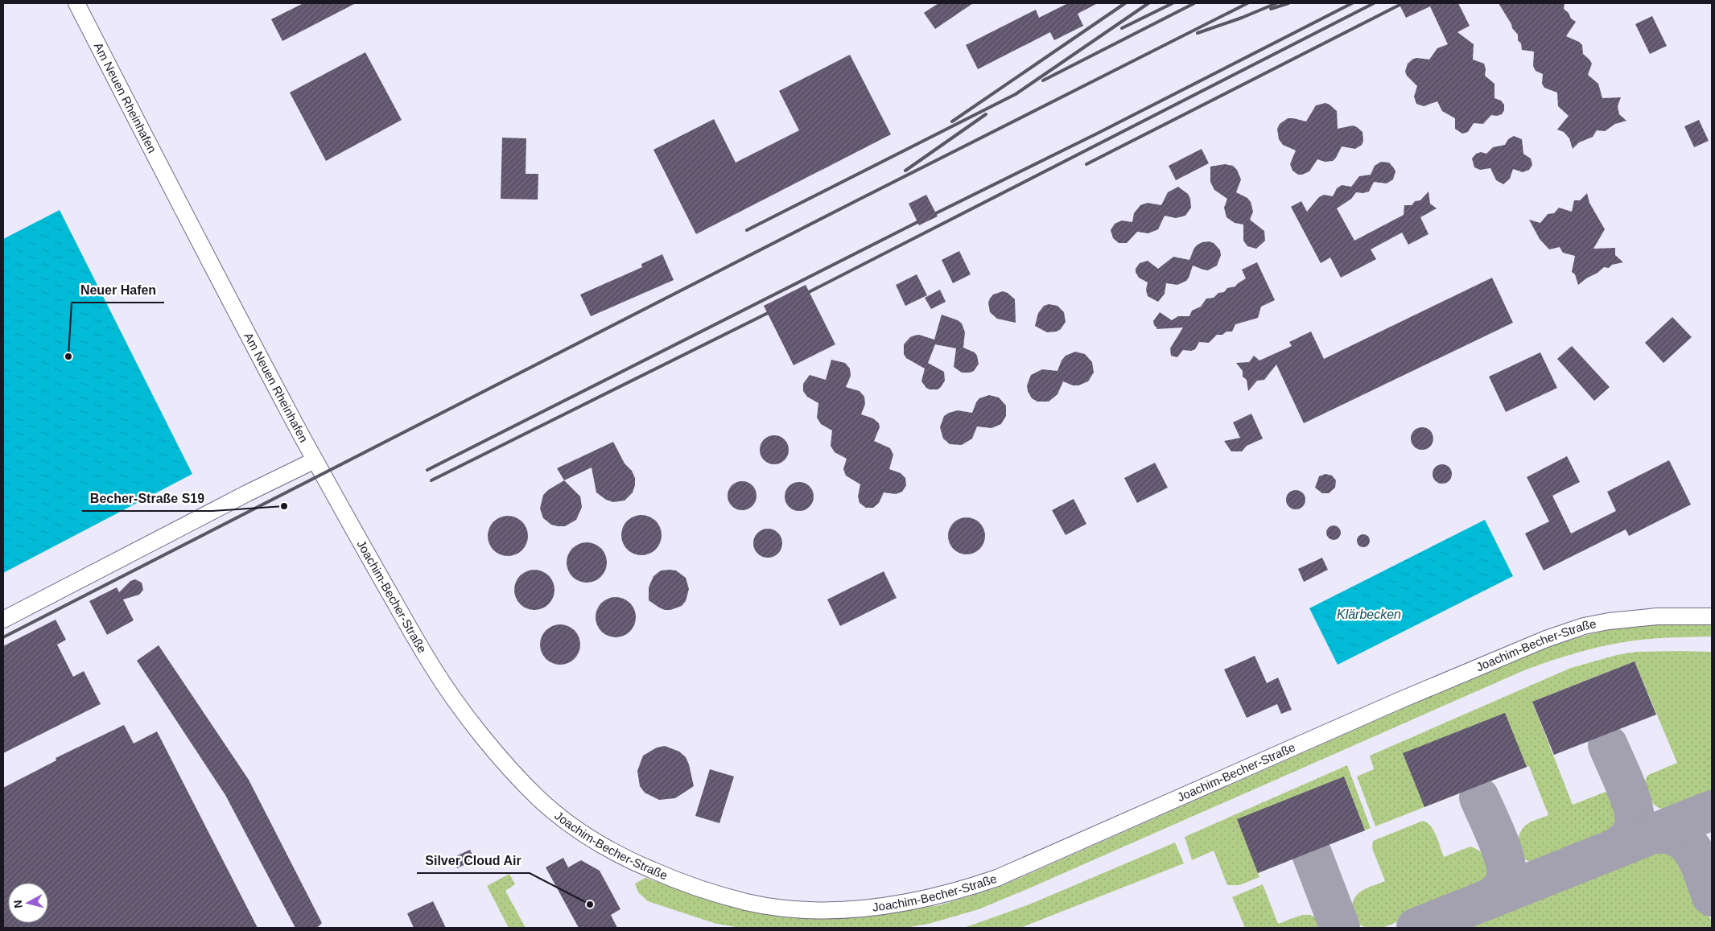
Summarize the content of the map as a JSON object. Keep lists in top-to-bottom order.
{
  "streets": {
    "street": ["Am Neuen Rheinhafen", "Joachim-Becher-Straße"]
  },
  "crossings": [
    ["Am Neuen Rheinhafen", "Joachim-Becher-Straße"]
  ],
  "water": ["Klärbecken"],
  "places": ["Neuer Hafen", "Becher-Straße S19", "Silver Cloud Air"],
  "north": "left"
}
